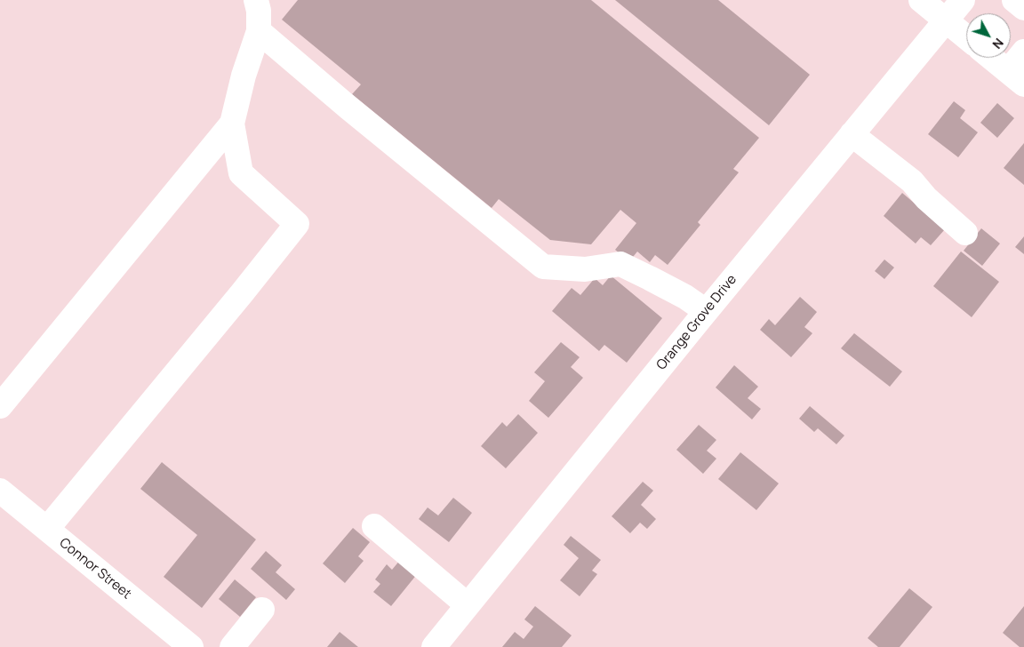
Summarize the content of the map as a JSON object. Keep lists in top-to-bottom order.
{
  "streets": {
    "street": ["Orange Grove Drive", "Connor Street"]
  },
  "north": "bottom right"
}
